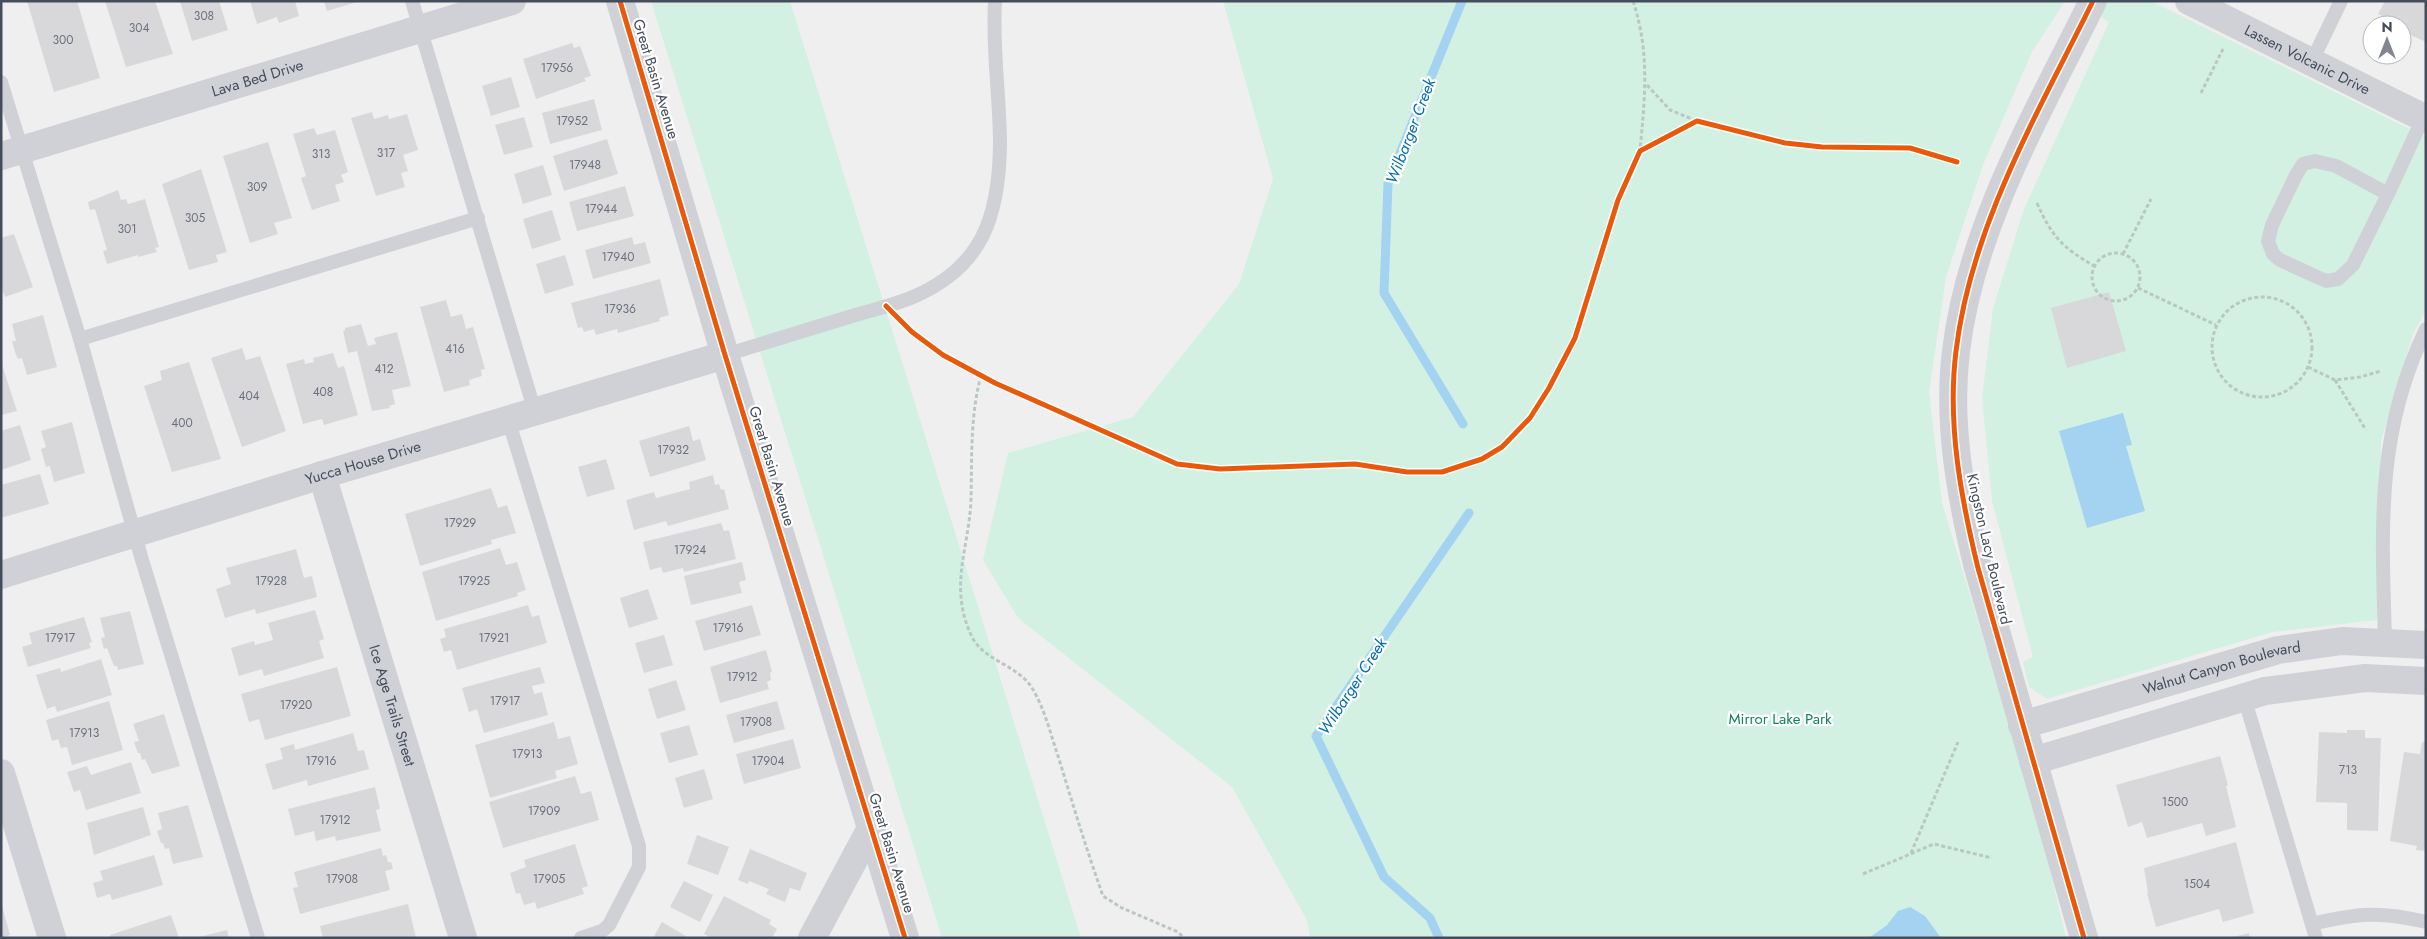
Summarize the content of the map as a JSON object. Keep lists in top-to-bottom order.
{
  "streets": {
    "street": [
      "Lassen Volcanic Drive",
      "Lava Bed Drive",
      "Great Basin Avenue",
      "Yucca House Drive",
      "Kingston Lacy Boulevard",
      "Walnut Canyon Boulevard",
      "Ice Age Trails Street"
    ]
  },
  "crossings": [
    ["Great Basin Avenue", "Yucca House Drive"],
    ["Yucca House Drive", "Ice Age Trails Street"],
    ["Kingston Lacy Boulevard", "Walnut Canyon Boulevard"]
  ],
  "water": ["Wilbarger Creek"],
  "parks": ["Mirror Lake Park"],
  "house_numbers": [
    "308",
    "304",
    "300",
    "17956",
    "17952",
    "317",
    "313",
    "17948",
    "309",
    "17944",
    "305",
    "301",
    "17940",
    "17936",
    "416",
    "412",
    "408",
    "404",
    "400",
    "17932",
    "17929",
    "17924",
    "17928",
    "17925",
    "17916",
    "17917",
    "17921",
    "17912",
    "17917",
    "17920",
    "17908",
    "17913",
    "17913",
    "17916",
    "17904",
    "713",
    "1500",
    "17909",
    "17912",
    "17908",
    "17905",
    "1504"
  ],
  "north": "top"
}
